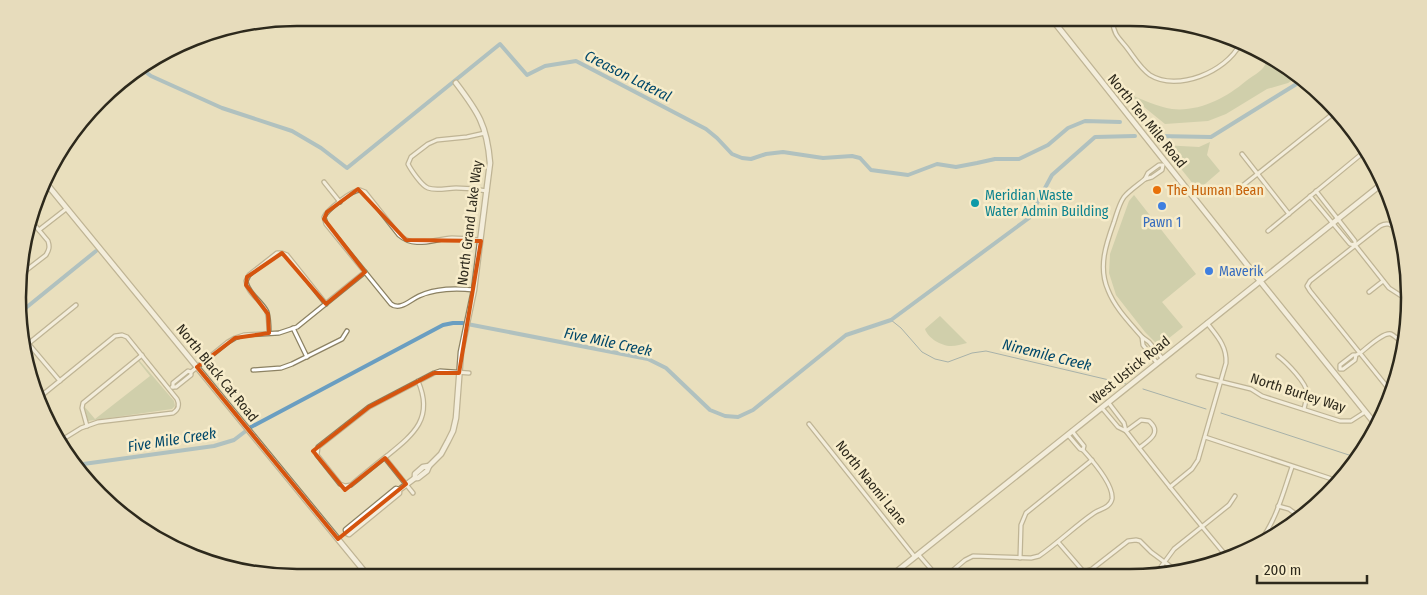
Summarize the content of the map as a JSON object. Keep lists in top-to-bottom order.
{
  "streets": {
    "main road": [
      "North Ten Mile Road",
      "North Grand Lake Way",
      "West Ustick Road",
      "North Black Cat Road"
    ],
    "street": ["North Burley Way", "North Naomi Lane"]
  },
  "crossings": [
    ["North Ten Mile Road", "West Ustick Road"],
    ["North Ten Mile Road", "North Burley Way"],
    ["North Grand Lake Way", "North Black Cat Road"],
    ["West Ustick Road", "North Naomi Lane"]
  ],
  "water": ["Creason Lateral", "Five Mile Creek", "Ninemile Creek"],
  "places": [
    "The Human Bean",
    "Meridian Waste Water Admin Building",
    "Pawn 1",
    "Maverik"
  ],
  "scale_bar": "200 m"
}
